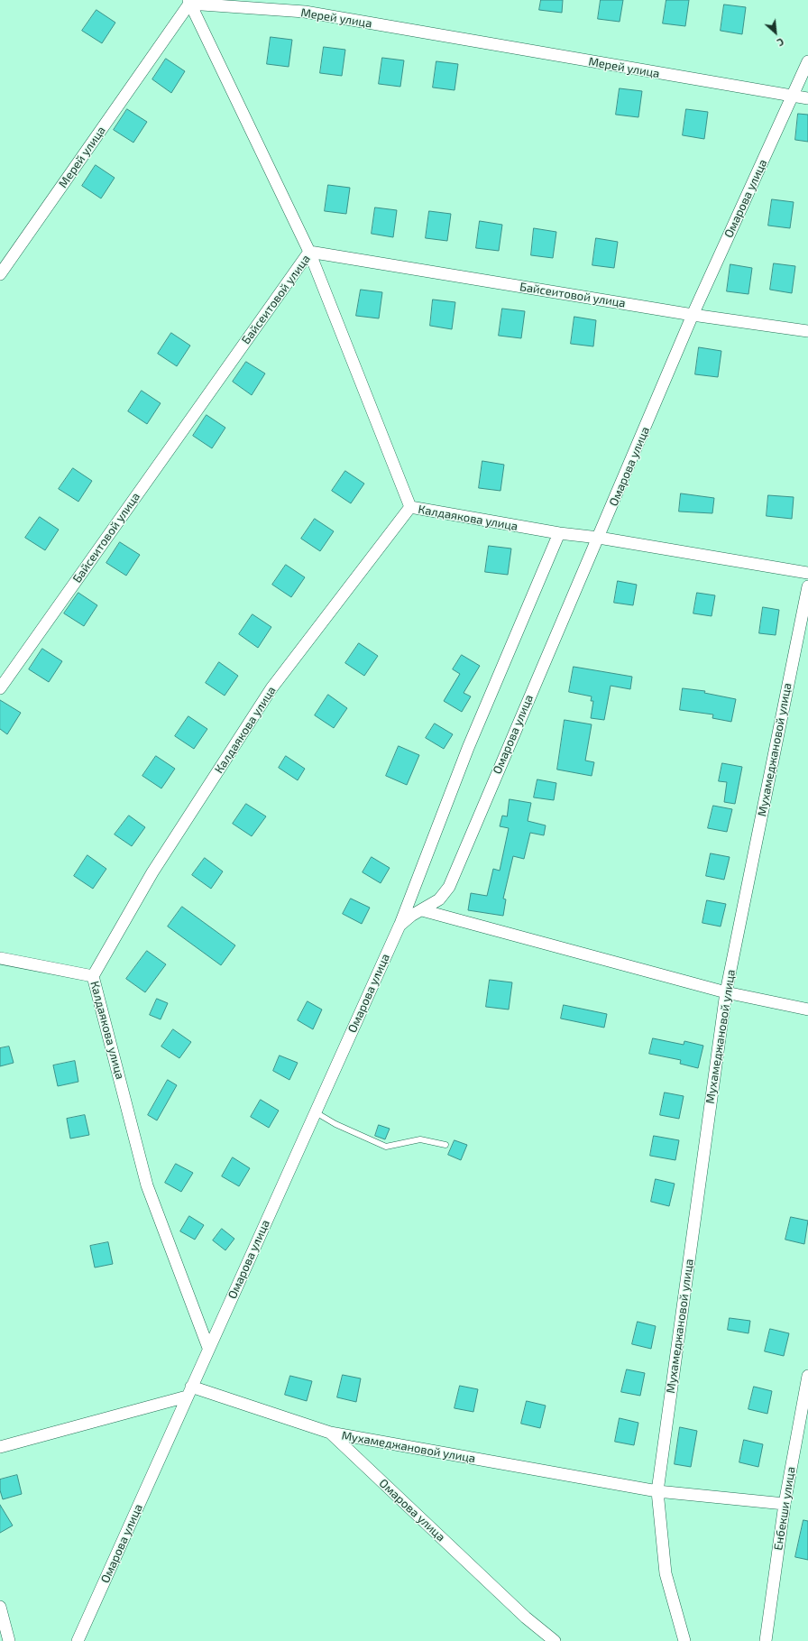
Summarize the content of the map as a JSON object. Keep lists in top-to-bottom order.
{
  "streets": {
    "street": [
      "Мерей улица",
      "Омарова улица",
      "Байсеитовой улица",
      "Калдаякова улица",
      "Мухамеджановой улица",
      "Енбекши улица"
    ]
  },
  "crossings": [
    ["Мерей улица", "Омарова улица"],
    ["Омарова улица", "Байсеитовой улица"],
    ["Омарова улица", "Калдаякова улица"],
    ["Омарова улица", "Мухамеджановой улица"],
    ["Мухамеджановой улица", "Енбекши улица"]
  ],
  "north": "bottom right"
}
